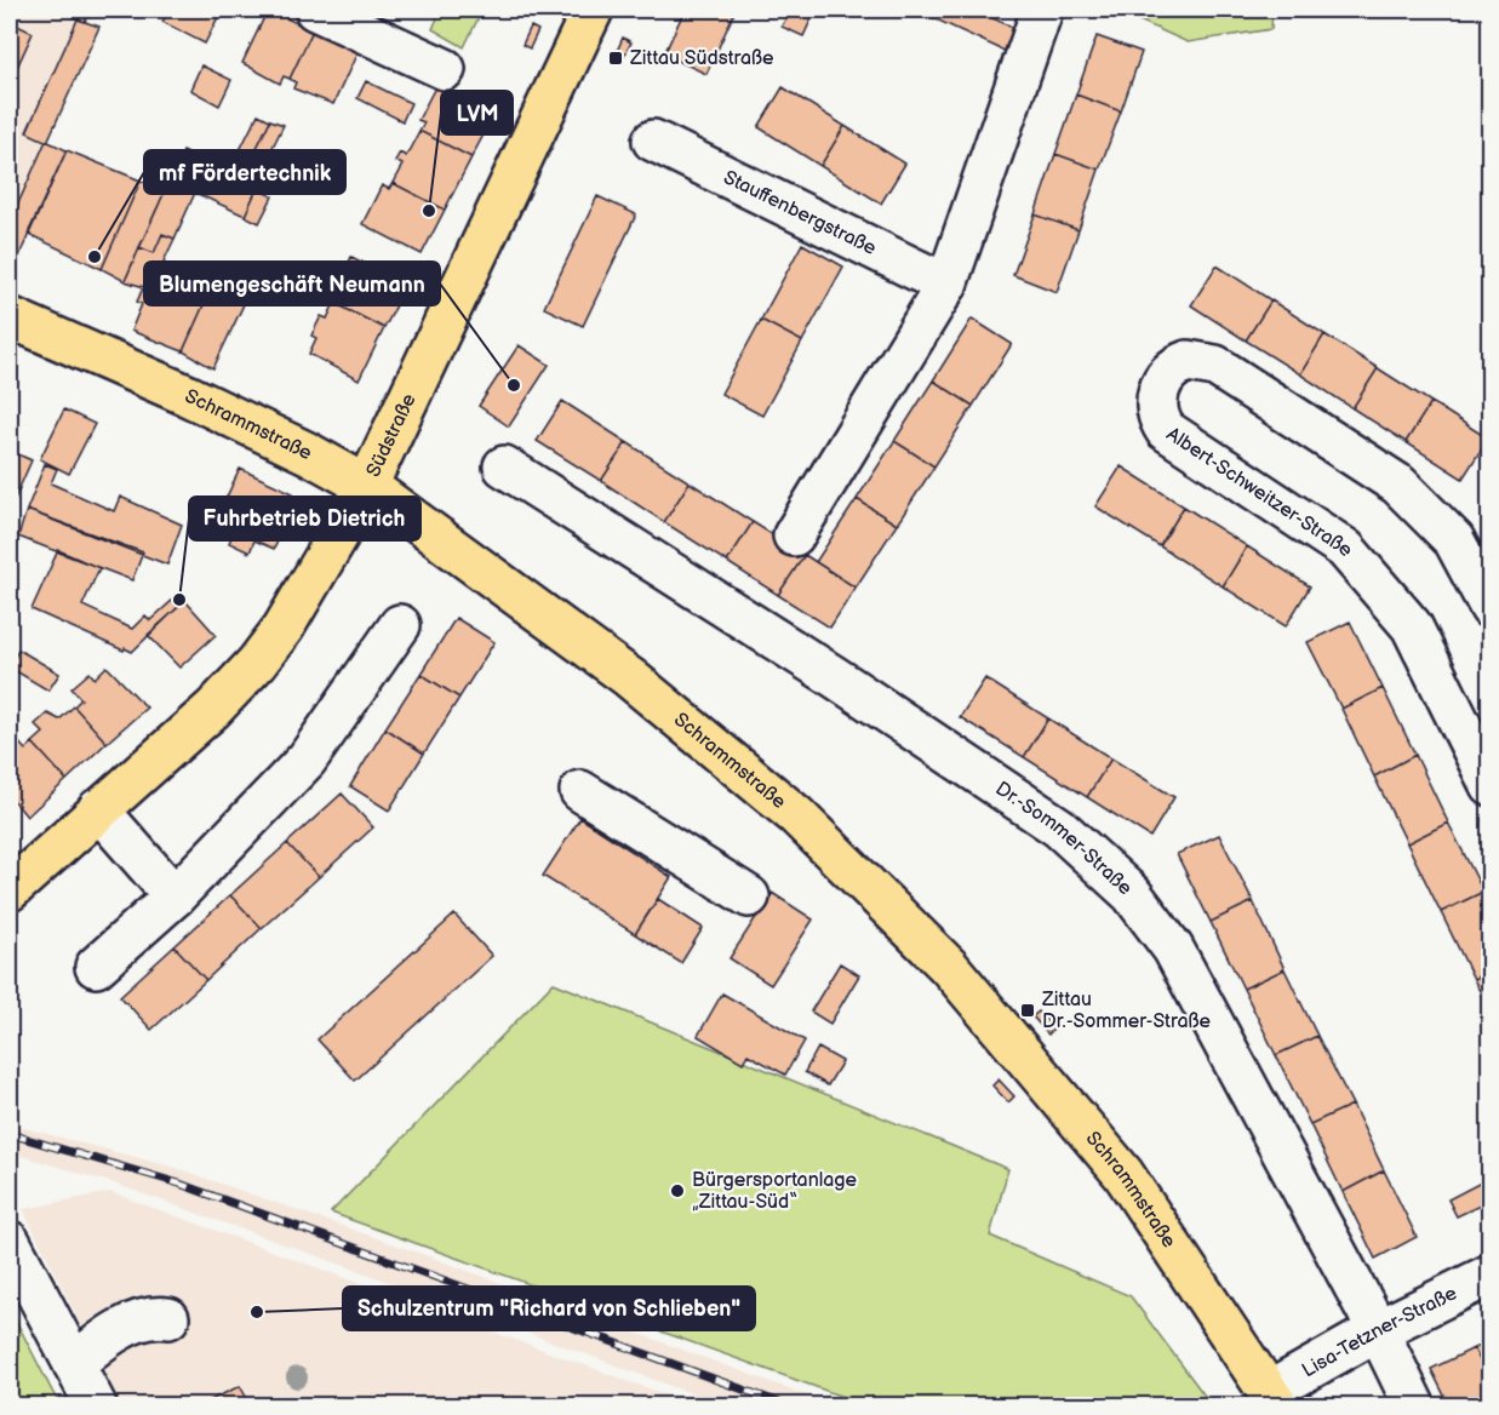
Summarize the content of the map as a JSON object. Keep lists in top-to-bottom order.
{
  "streets": {
    "main road": ["Schrammstraße", "Südstraße"],
    "street": [
      "Stauffenbergstraße",
      "Albert-Schweitzer-Straße",
      "Dr.-Sommer-Straße",
      "Lisa-Tetzner-Straße"
    ]
  },
  "crossings": [
    ["Schrammstraße", "Südstraße"],
    ["Schrammstraße", "Lisa-Tetzner-Straße"],
    ["Dr.-Sommer-Straße", "Lisa-Tetzner-Straße"]
  ],
  "places": {
    "transit": ["Zittau Südstraße", "Zittau Dr.-Sommer-Straße"],
    "other": [
      "LVM",
      "mf Fördertechnik",
      "Blumengeschäft Neumann",
      "Fuhrbetrieb Dietrich",
      "Bürgersportanlage „Zittau-Süd“",
      "Schulzentrum \"Richard von Schlieben\""
    ]
  }
}
